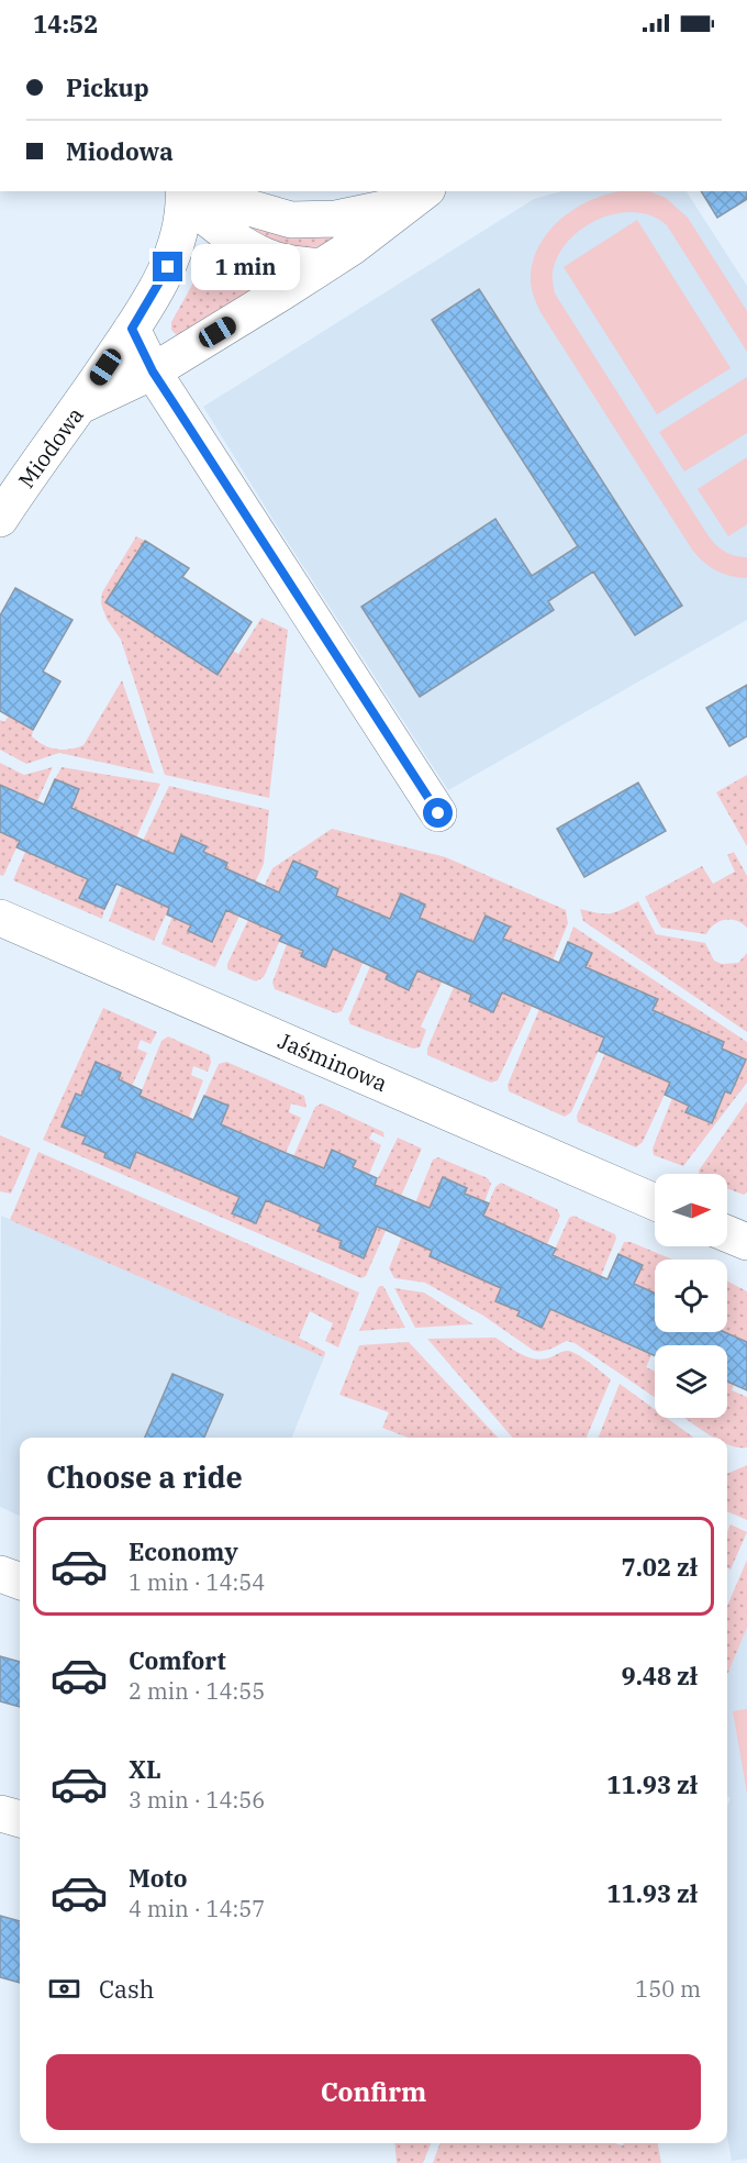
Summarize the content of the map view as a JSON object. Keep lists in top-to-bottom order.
{
  "streets": {
    "street": ["Miodowa", "Jaśminowa"]
  },
  "north": "right",
  "page": {
    "status": "14:52",
    "banner": ["Pickup", "Miodowa"],
    "bubble": "1 min",
    "heading": "Choose a ride",
    "list": [
      {
        "name": "Economy",
        "note": "1 min · 14:54",
        "value": "7.02 zł"
      },
      {
        "name": "Comfort",
        "note": "2 min · 14:55",
        "value": "9.48 zł"
      },
      {
        "name": "XL",
        "note": "3 min · 14:56",
        "value": "11.93 zł"
      },
      {
        "name": "Moto",
        "note": "4 min · 14:57",
        "value": "11.93 zł"
      }
    ],
    "pay": ["Cash", "150 m"],
    "buttons": "Confirm"
  }
}
